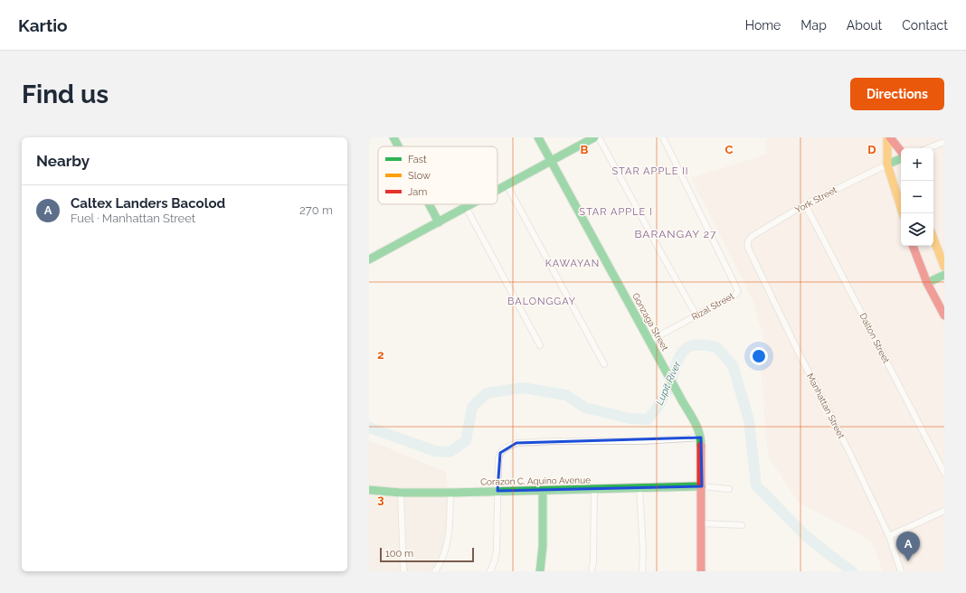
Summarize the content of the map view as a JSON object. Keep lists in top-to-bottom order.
{
  "streets": {
    "street": [
      "York Street",
      "Rizal Street",
      "Gonzaga Street",
      "Dalton Street",
      "Manhattan Street",
      "Corazon C. Aquino Avenue"
    ]
  },
  "crossings": [
    ["York Street", "Dalton Street"],
    ["York Street", "Manhattan Street"],
    ["Rizal Street", "Gonzaga Street"],
    ["Gonzaga Street", "Corazon C. Aquino Avenue"]
  ],
  "districts": [
    "STAR APPLE II",
    "STAR APPLE I",
    "BARANGAY 27",
    "KAWAYAN",
    "BALONGGAY"
  ],
  "water": ["Lupit River"],
  "legend": ["Fast", "Slow", "Jam"],
  "scale_bar": "100 m",
  "page": {
    "header": "Kartio",
    "nav": [
      "Home",
      "Map",
      "About",
      "Contact"
    ],
    "buttons": "Directions",
    "title": "Find us",
    "heading": "Nearby",
    "map_buttons": ["+", "−"],
    "list": [
      {
        "mark": "A",
        "name": "Caltex Landers Bacolod",
        "note": "Fuel · Manhattan Street",
        "value": "270 m"
      }
    ],
    "pins": "A",
    "scale": "100 m"
  },
  "grid": {
    "columns": ["B", "C", "D"],
    "rows": ["2", "3"]
  }
}
